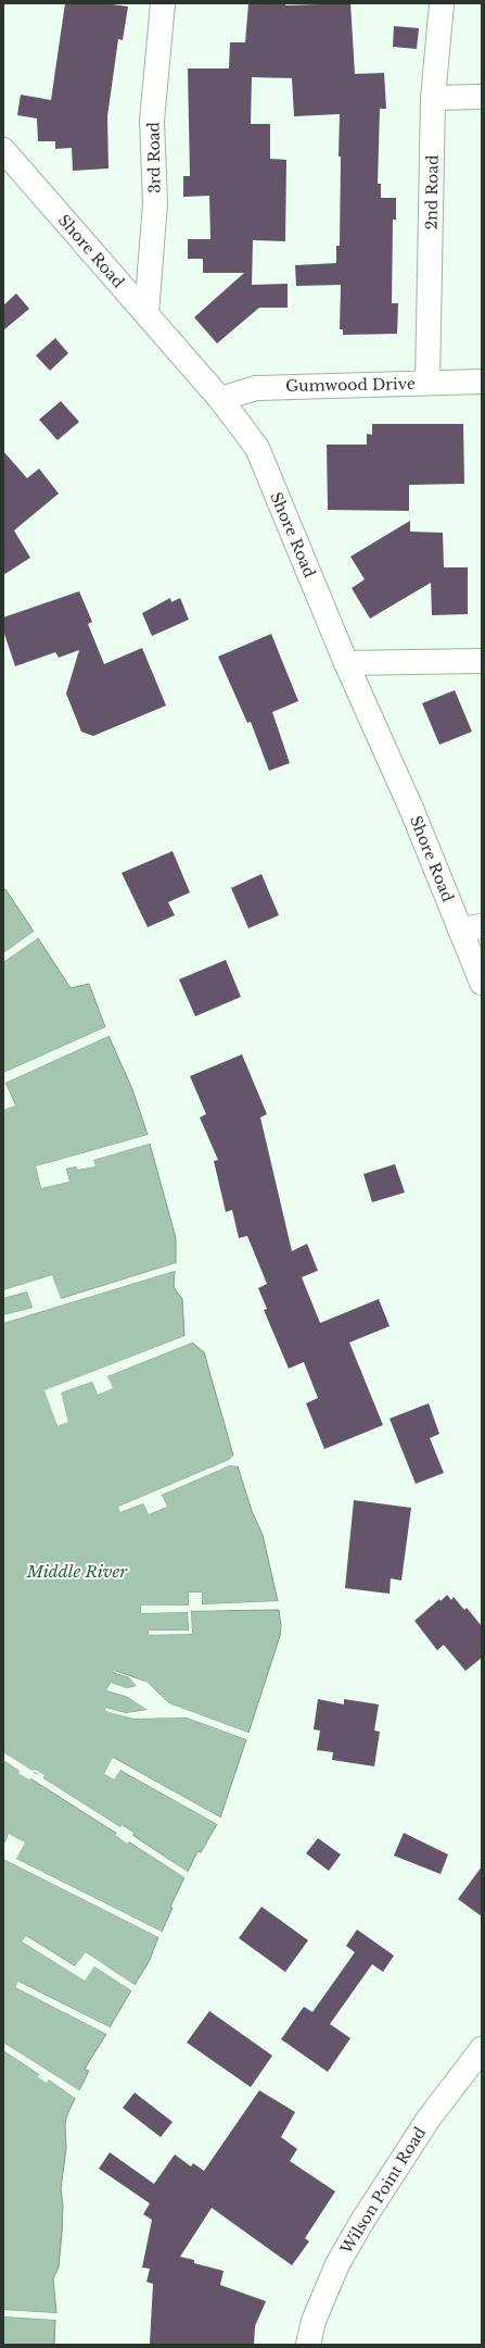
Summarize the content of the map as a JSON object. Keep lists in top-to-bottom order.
{
  "streets": {
    "street": [
      "3rd Road",
      "2nd Road",
      "Shore Road",
      "Gumwood Drive",
      "Wilson Point Road"
    ]
  },
  "crossings": [
    ["3rd Road", "Shore Road"],
    ["2nd Road", "Gumwood Drive"],
    ["Shore Road", "Gumwood Drive"]
  ],
  "water": ["Middle River"]
}
